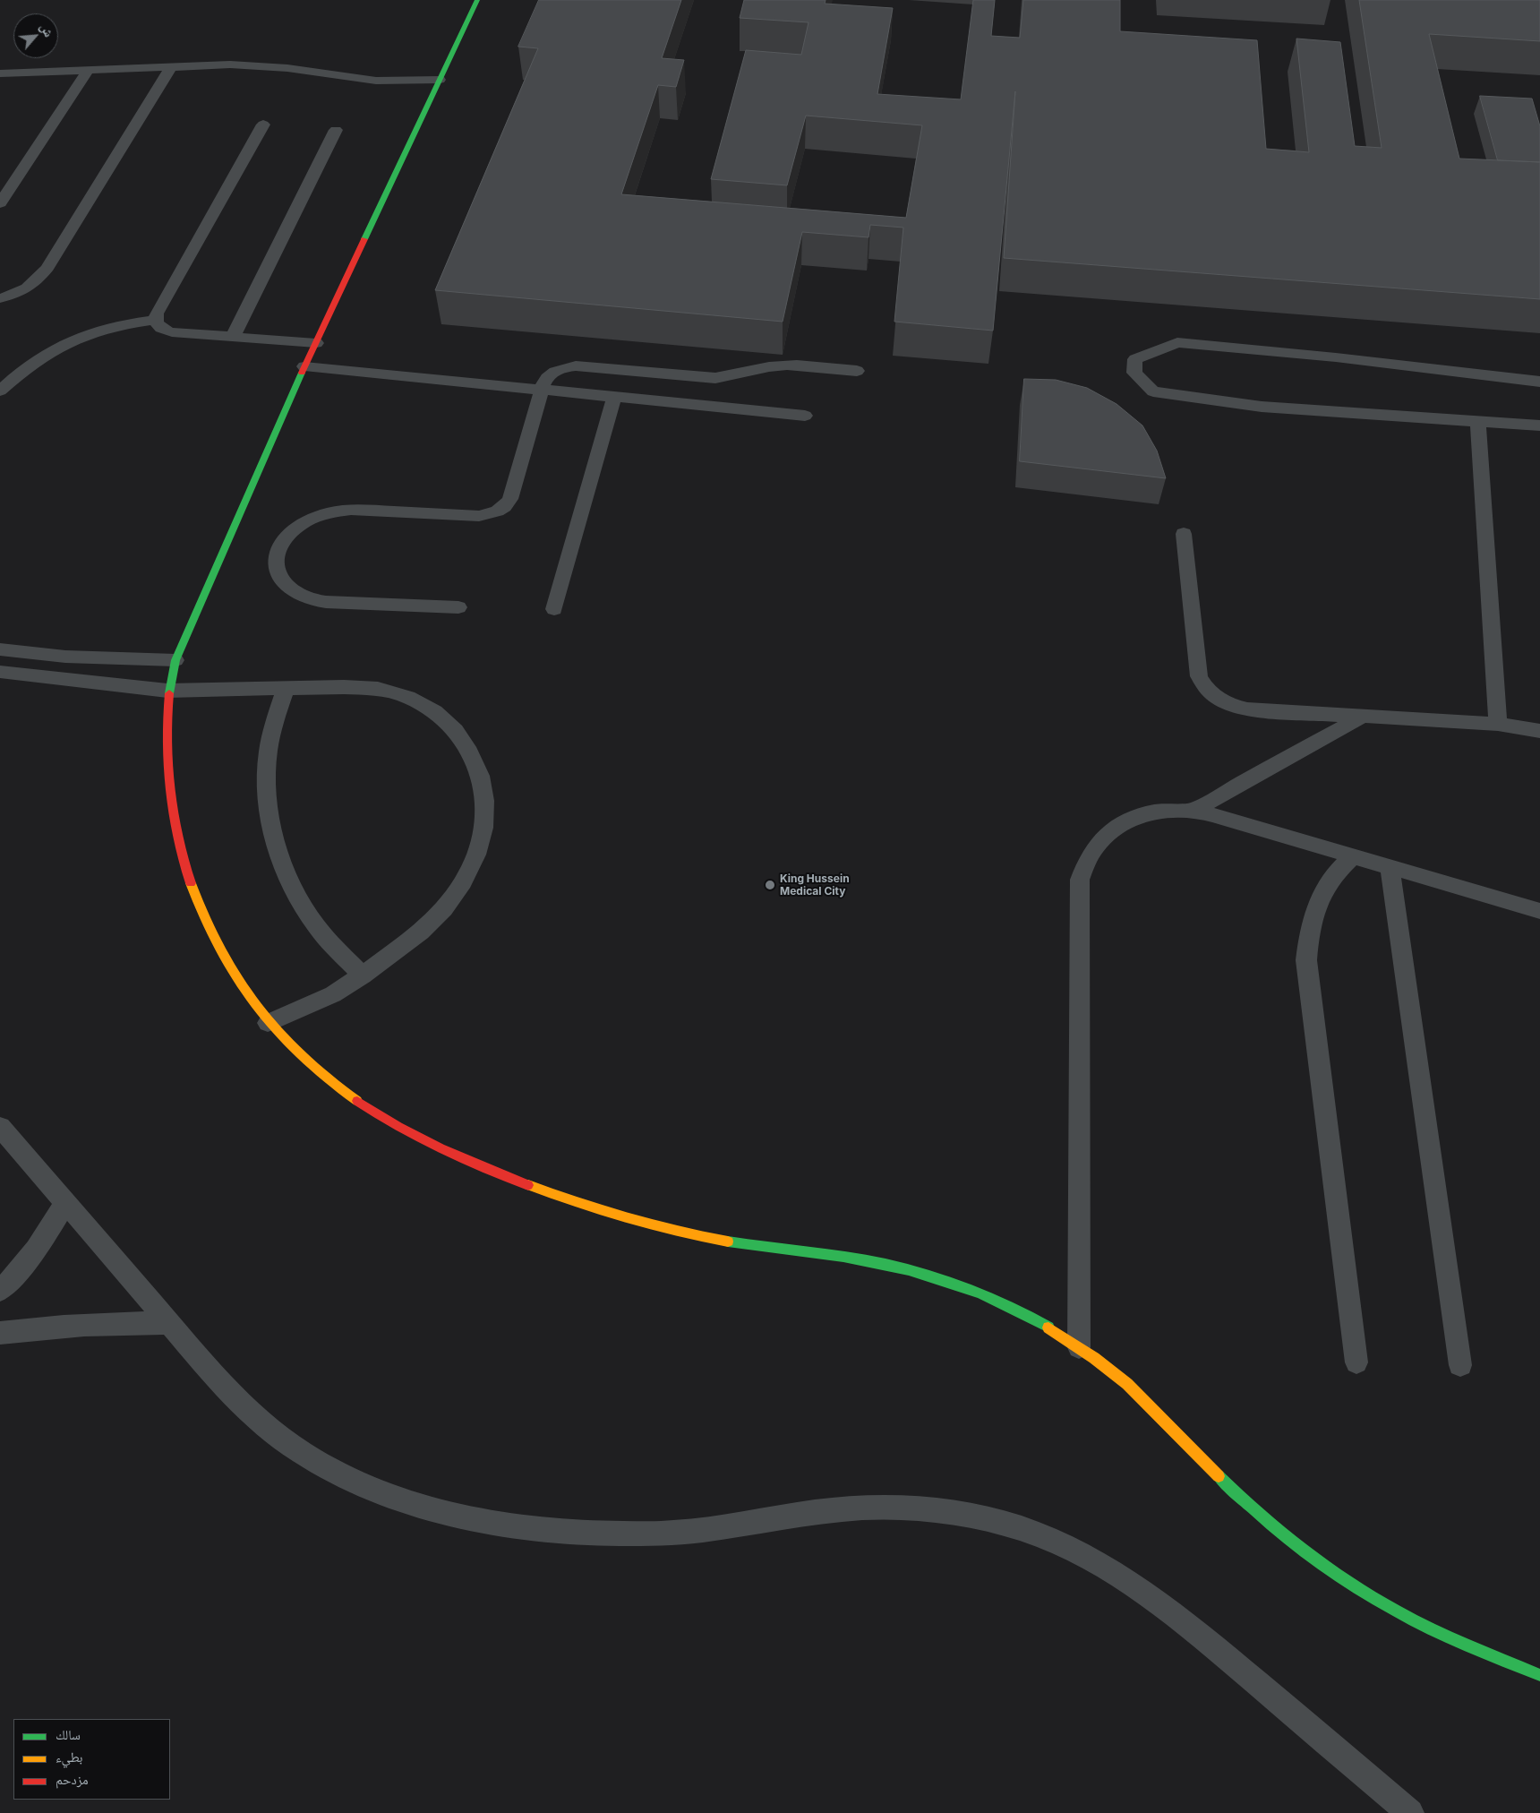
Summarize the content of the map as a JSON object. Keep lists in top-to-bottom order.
{
  "places": ["King Hussein Medical City"],
  "legend": ["سالك", "بطيء", "مزدحم"],
  "north": "top right"
}
